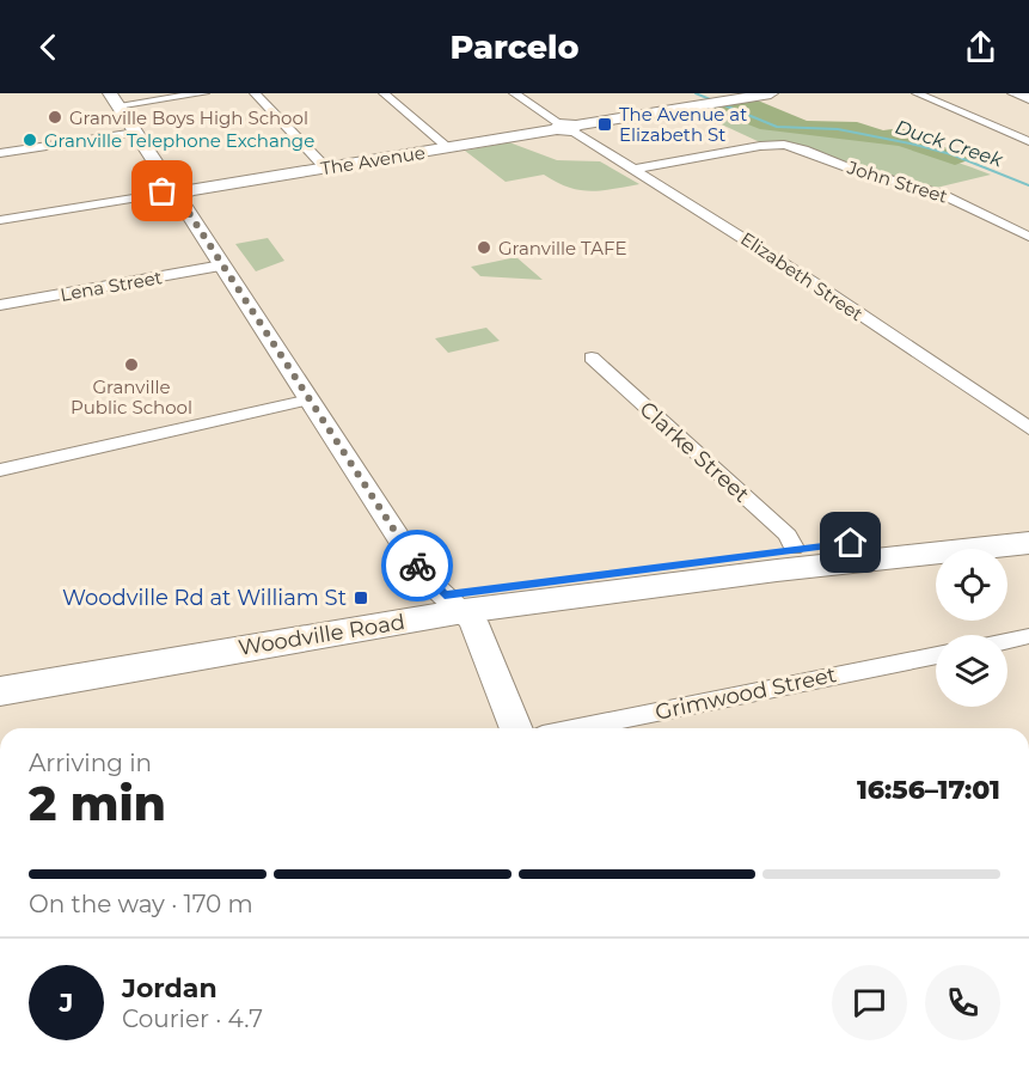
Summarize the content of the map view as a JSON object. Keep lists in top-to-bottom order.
{
  "streets": {
    "main road": ["Woodville Road"],
    "street": [
      "The Avenue",
      "John Street",
      "Elizabeth Street",
      "Lena Street",
      "Clarke Street",
      "Grimwood Street"
    ]
  },
  "crossings": [
    ["The Avenue", "Elizabeth Street"],
    ["John Street", "Elizabeth Street"],
    ["Clarke Street", "Woodville Road"]
  ],
  "water": ["Duck Creek"],
  "places": {
    "other": [
      "Granville Boys High School",
      "Granville Telephone Exchange",
      "Granville TAFE",
      "Granville Public School"
    ],
    "transit": ["The Avenue at Elizabeth St", "Woodville Rd at William St"]
  },
  "page": {
    "header": "Parcelo",
    "heading": ["2 min", "Arriving in", "16:56–17:01"],
    "panel": ["Jordan", "Courier · 4.7"],
    "bar": "On the way · 170 m",
    "round": "J"
  }
}
